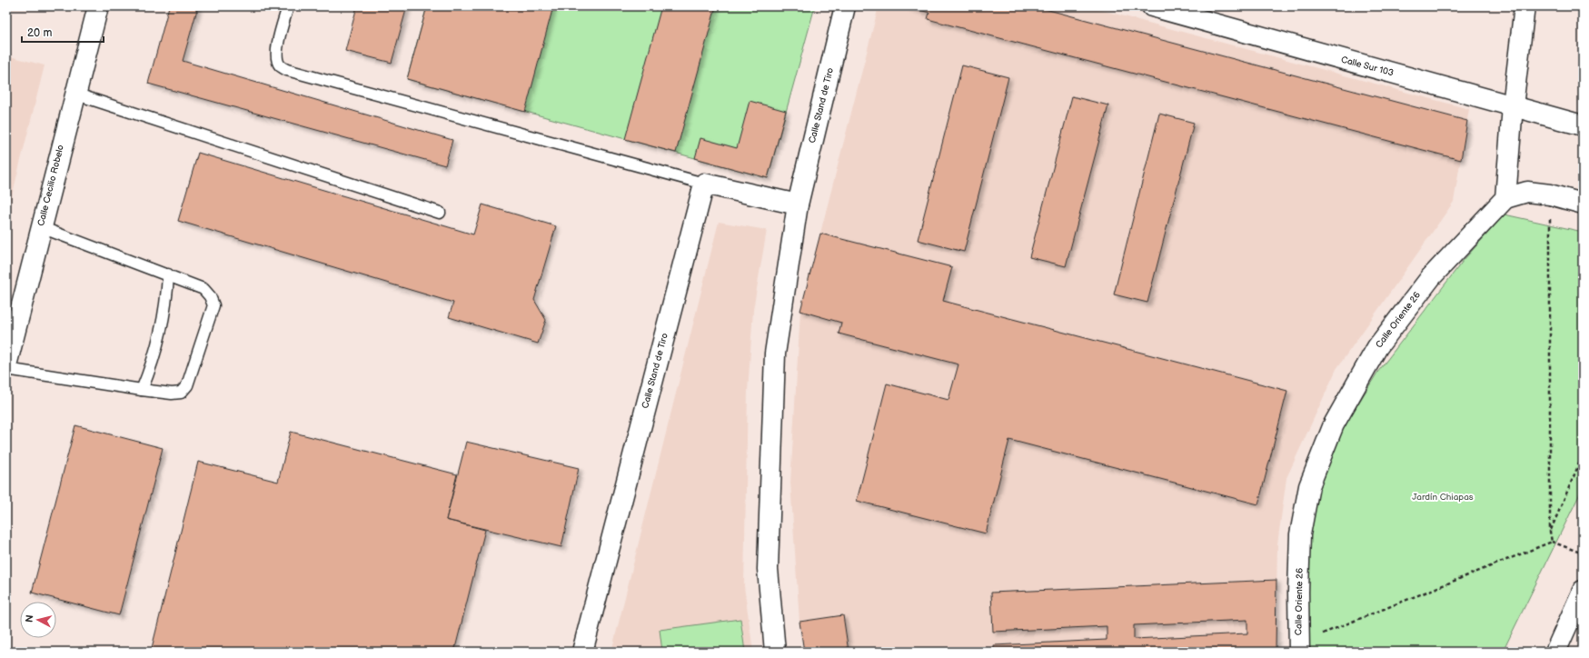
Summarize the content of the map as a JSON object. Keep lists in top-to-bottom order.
{
  "streets": {
    "street": [
      "Calle Sur 103",
      "Calle Stand de Tiro",
      "Calle Cecilio Robelo",
      "Calle Oriente 26"
    ]
  },
  "parks": ["Jardín Chiapas"],
  "scale_bar": "20 m",
  "north": "left"
}
